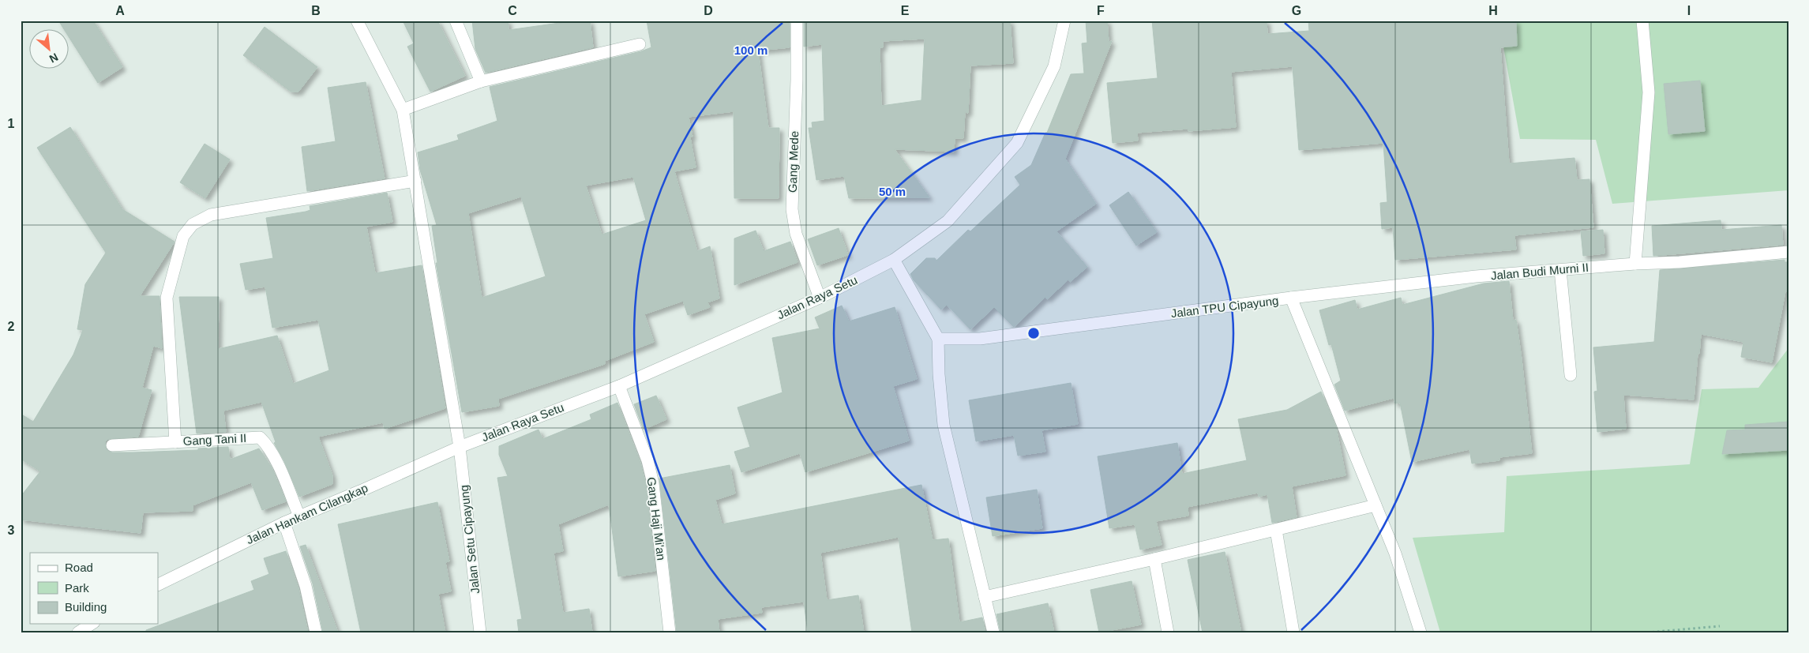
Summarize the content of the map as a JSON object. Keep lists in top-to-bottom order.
{
  "streets": {
    "street": [
      "Gang Mede",
      "Jalan Budi Murni II",
      "Jalan Raya Setu",
      "Jalan TPU Cipayung",
      "Gang Tani II",
      "Jalan Hankam Cilangkap",
      "Gang Haji Mi'an",
      "Jalan Setu Cipayung"
    ]
  },
  "crossings": [
    ["Gang Mede", "Jalan Raya Setu"],
    ["Jalan Budi Murni II", "Jalan TPU Cipayung"],
    ["Jalan Raya Setu", "Jalan Hankam Cilangkap"],
    ["Jalan Raya Setu", "Gang Haji Mi'an"],
    ["Jalan Raya Setu", "Jalan Setu Cipayung"],
    ["Gang Tani II", "Jalan Hankam Cilangkap"],
    ["Jalan Hankam Cilangkap", "Jalan Setu Cipayung"]
  ],
  "legend": ["Road", "Park", "Building"],
  "north": "bottom right",
  "grid": {
    "columns": [
      "A",
      "B",
      "C",
      "D",
      "E",
      "F",
      "G",
      "H",
      "I"
    ],
    "rows": ["1", "2", "3"]
  },
  "rings": ["100 m", "50 m"]
}
